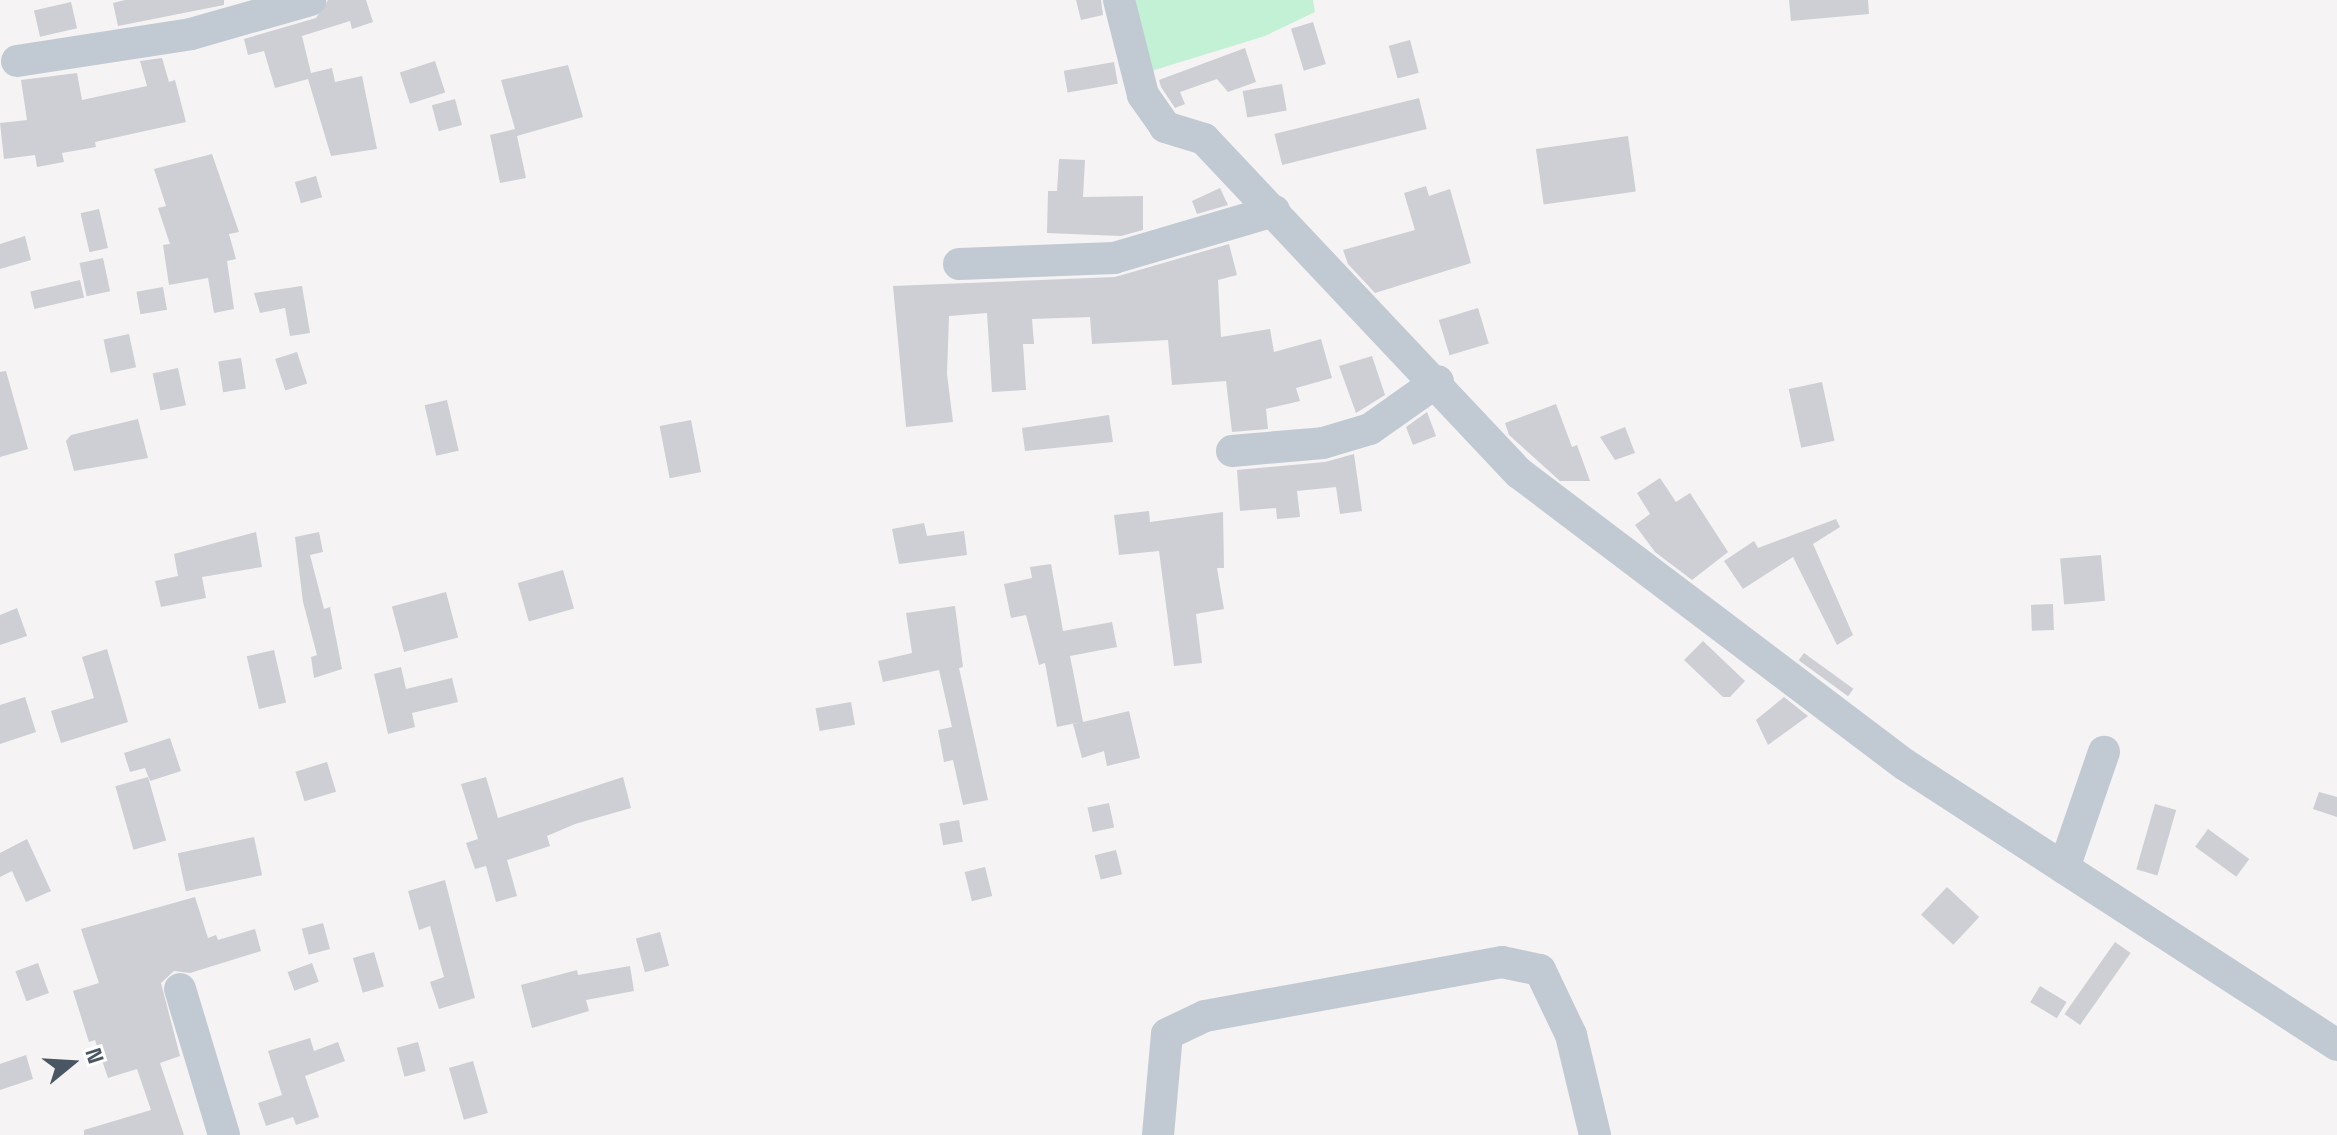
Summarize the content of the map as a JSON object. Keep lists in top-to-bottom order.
{
  "north": "right"
}
